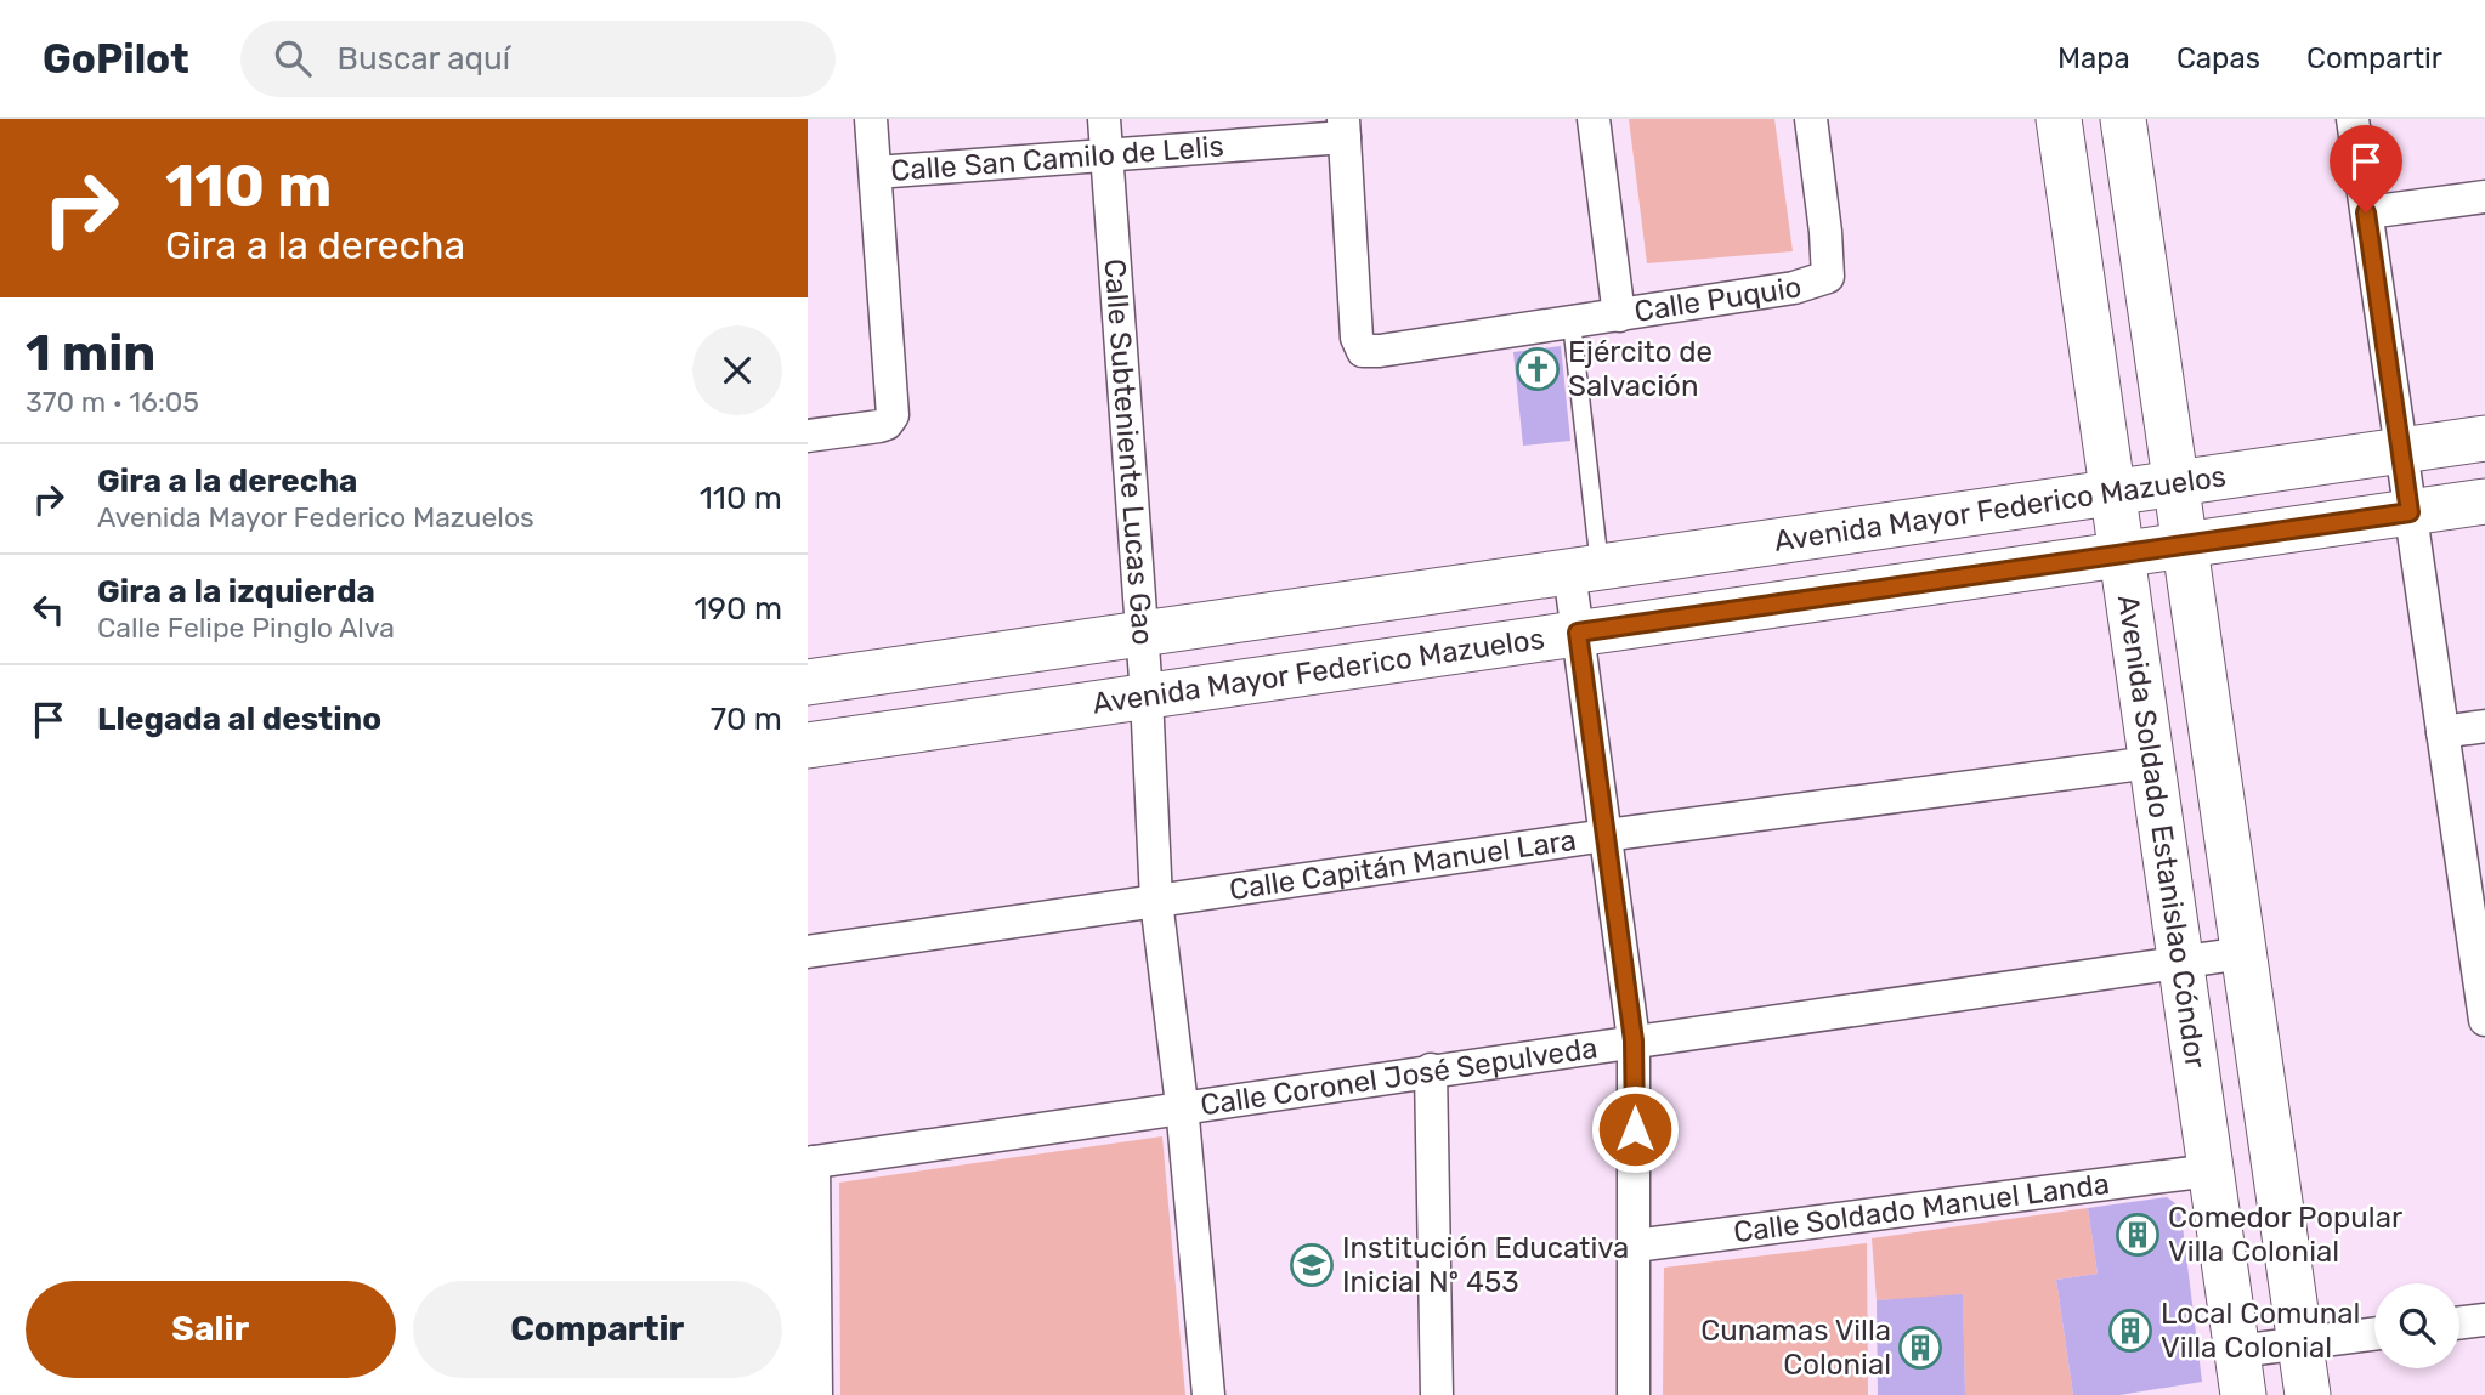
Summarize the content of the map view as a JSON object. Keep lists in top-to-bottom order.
{
  "streets": {
    "street": [
      "Calle San Camilo de Lelis",
      "Calle Puquio",
      "Calle Subteniente Lucas Gao",
      "Avenida Mayor Federico Mazuelos",
      "Avenida Soldado Estanislao Cóndor",
      "Calle Capitán Manuel Lara",
      "Calle Coronel José Sepulveda",
      "Calle Soldado Manuel Landa"
    ]
  },
  "crossings": [
    ["Calle San Camilo de Lelis", "Calle Puquio"],
    ["Calle San Camilo de Lelis", "Calle Subteniente Lucas Gao"],
    ["Calle Subteniente Lucas Gao", "Avenida Mayor Federico Mazuelos"],
    ["Calle Subteniente Lucas Gao", "Calle Capitán Manuel Lara"],
    ["Calle Subteniente Lucas Gao", "Calle Coronel José Sepulveda"],
    ["Avenida Mayor Federico Mazuelos", "Avenida Soldado Estanislao Cóndor"],
    ["Avenida Soldado Estanislao Cóndor", "Calle Capitán Manuel Lara"],
    ["Avenida Soldado Estanislao Cóndor", "Calle Coronel José Sepulveda"],
    ["Avenida Soldado Estanislao Cóndor", "Calle Soldado Manuel Landa"]
  ],
  "places": {
    "church": ["Ejército de Salvación"],
    "building": ["Comedor Popular Villa Colonial", "Local Comunal Villa Colonial", "Cunamas Villa Colonial"],
    "school or university": ["Institución Educativa Inicial Nº 453"]
  },
  "page": {
    "header": "GoPilot",
    "search": "Buscar aquí",
    "nav": ["Mapa", "Capas", "Compartir"],
    "turn": ["110 m", "Gira a la derecha"],
    "heading": ["1 min", "370 m · 16:05"],
    "list": [
      {
        "name": "Gira a la derecha",
        "note": "Avenida Mayor Federico Mazuelos",
        "value": "110 m"
      },
      {
        "name": "Gira a la izquierda",
        "note": "Calle Felipe Pinglo Alva",
        "value": "190 m"
      },
      {
        "name": "Llegada al destino",
        "value": "70 m"
      }
    ],
    "buttons": ["Salir", "Compartir"]
  }
}
